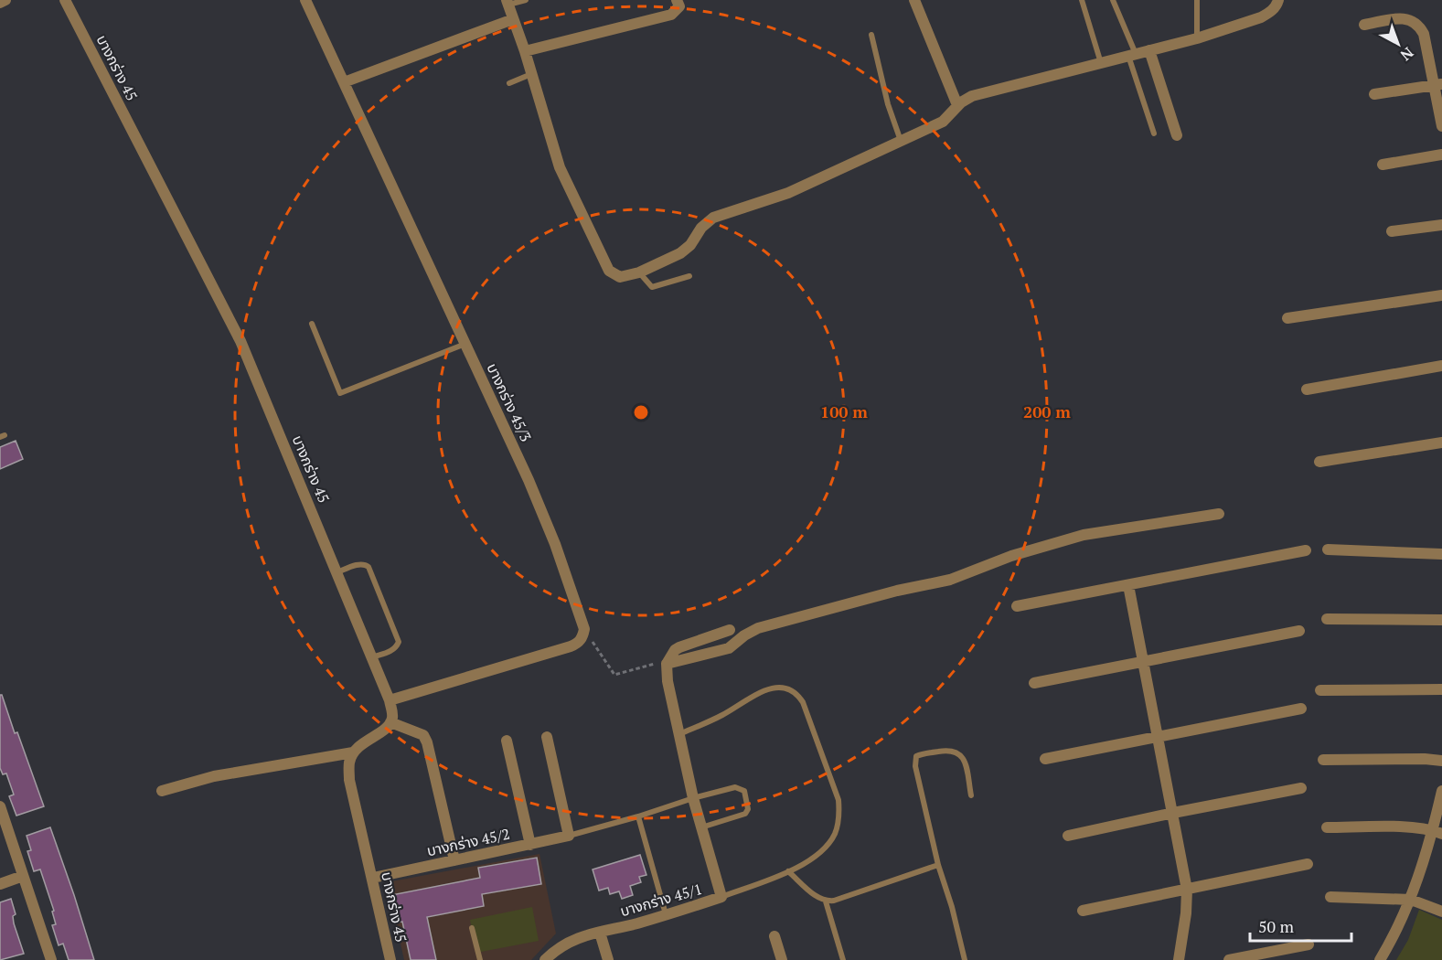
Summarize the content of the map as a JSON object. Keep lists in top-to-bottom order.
{
  "streets": {
    "street": [
      "บางกร่าง 45",
      "บางกร่าง 45/3",
      "บางกร่าง 45/2",
      "บางกร่าง 45/1"
    ]
  },
  "crossings": [
    ["บางกร่าง 45", "บางกร่าง 45/2"]
  ],
  "scale_bar": "50 m",
  "north": "bottom right",
  "rings": ["100 m", "200 m"]
}
